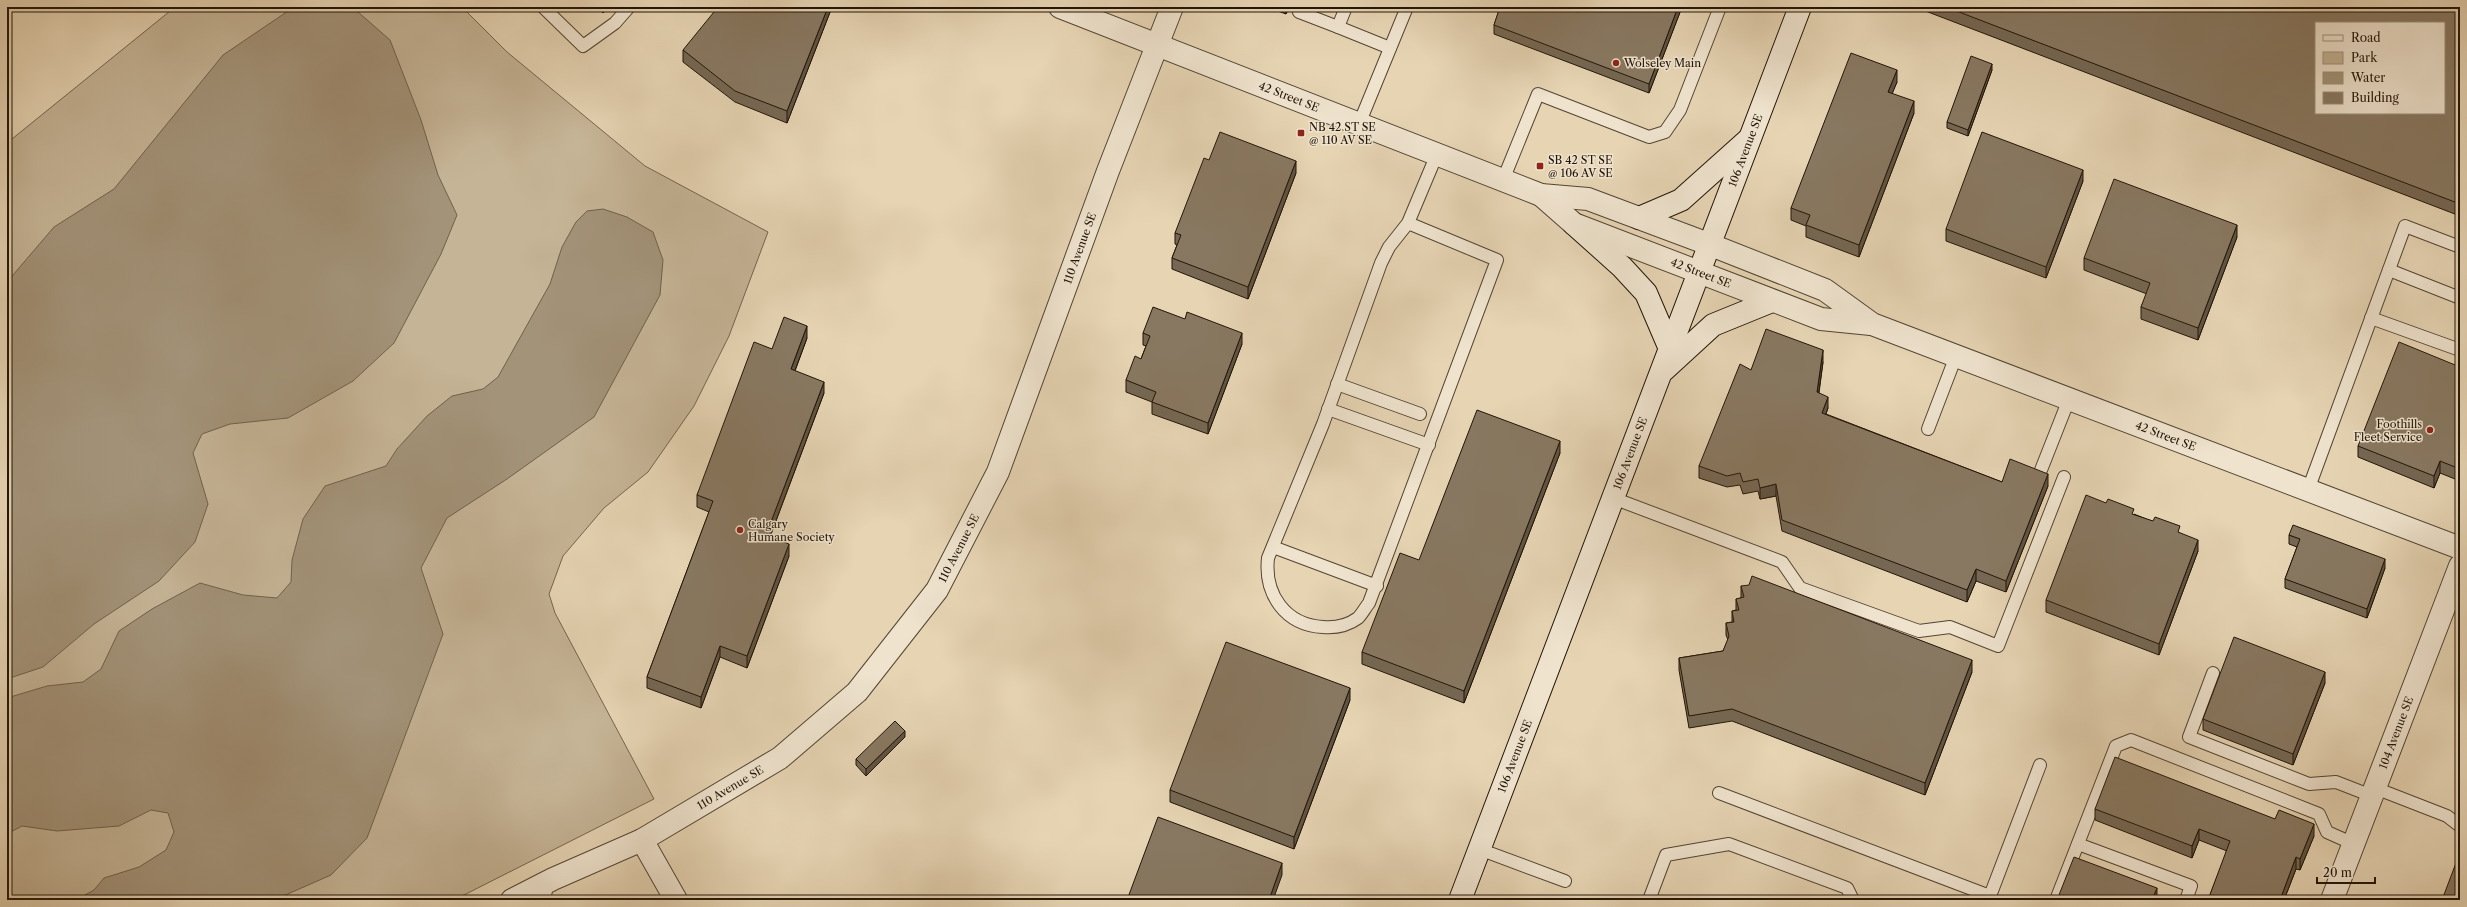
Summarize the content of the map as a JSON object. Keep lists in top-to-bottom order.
{
  "streets": {
    "street": [
      "42 Street SE",
      "106 Avenue SE",
      "110 Avenue SE",
      "104 Avenue SE"
    ]
  },
  "crossings": [
    ["42 Street SE", "106 Avenue SE"],
    ["42 Street SE", "110 Avenue SE"]
  ],
  "places": {
    "other": ["Wolseley Main", "Foothills Fleet Service", "Calgary Humane Society"],
    "transit": ["NB 42 ST SE @ 110 AV SE", "SB 42 ST SE @ 106 AV SE"]
  },
  "legend": [
    "Road",
    "Park",
    "Water",
    "Building"
  ],
  "scale_bar": "20 m"
}
